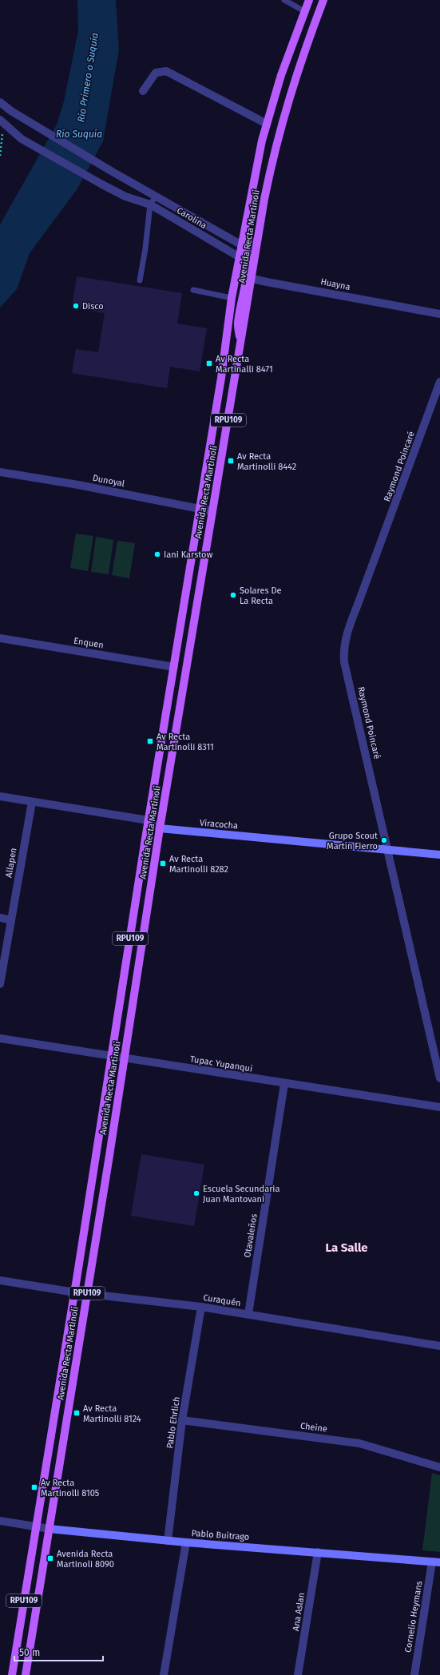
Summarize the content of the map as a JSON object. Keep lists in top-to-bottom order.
{
  "streets": {
    "main road": [
      "Avenida Recta Martinoli",
      "RPU109",
      "Viracocha",
      "Pablo Buitrago"
    ],
    "street": [
      "Carolina",
      "Huayna",
      "Raymond Poincaré",
      "Dunoyal",
      "Enquen",
      "Allapen",
      "Tupac Yupanqui",
      "Otavaleños",
      "Curaquén",
      "Pablo Ehrlich",
      "Cheine",
      "Ana Aslan",
      "Cornelio Heymans"
    ]
  },
  "crossings": [
    ["Carolina", "Avenida Recta Martinoli"],
    ["Avenida Recta Martinoli", "Huayna"],
    ["Avenida Recta Martinoli", "Dunoyal"],
    ["Avenida Recta Martinoli", "Enquen"],
    ["Avenida Recta Martinoli", "Viracocha"],
    ["Avenida Recta Martinoli", "Tupac Yupanqui"],
    ["Avenida Recta Martinoli", "Curaquén"],
    ["Avenida Recta Martinoli", "Pablo Buitrago"],
    ["Raymond Poincaré", "Viracocha"],
    ["Tupac Yupanqui", "Otavaleños"],
    ["Otavaleños", "Curaquén"],
    ["Curaquén", "Pablo Ehrlich"],
    ["Pablo Ehrlich", "Cheine"],
    ["Pablo Ehrlich", "Pablo Buitrago"],
    ["Pablo Buitrago", "Ana Aslan"],
    ["Pablo Buitrago", "Cornelio Heymans"]
  ],
  "districts": ["La Salle"],
  "water": ["Río Primero o Suquía", "Río Suquía"],
  "places": {
    "other": [
      "Disco",
      "Iani Karstow",
      "Solares De La Recta",
      "Grupo Scout Martín Fierro",
      "Escuela Secundaria Juan Mantovani"
    ],
    "transit": [
      "Av Recta Martinalli 8471",
      "Av Recta Martinolli 8442",
      "Av Recta Martinolli 8311",
      "Av Recta Martinolli 8282",
      "Av Recta Martinolli 8124",
      "Av Recta Martinolli 8105",
      "Avenida Recta Martinoli 8090"
    ]
  },
  "scale_bar": "50 m"
}
